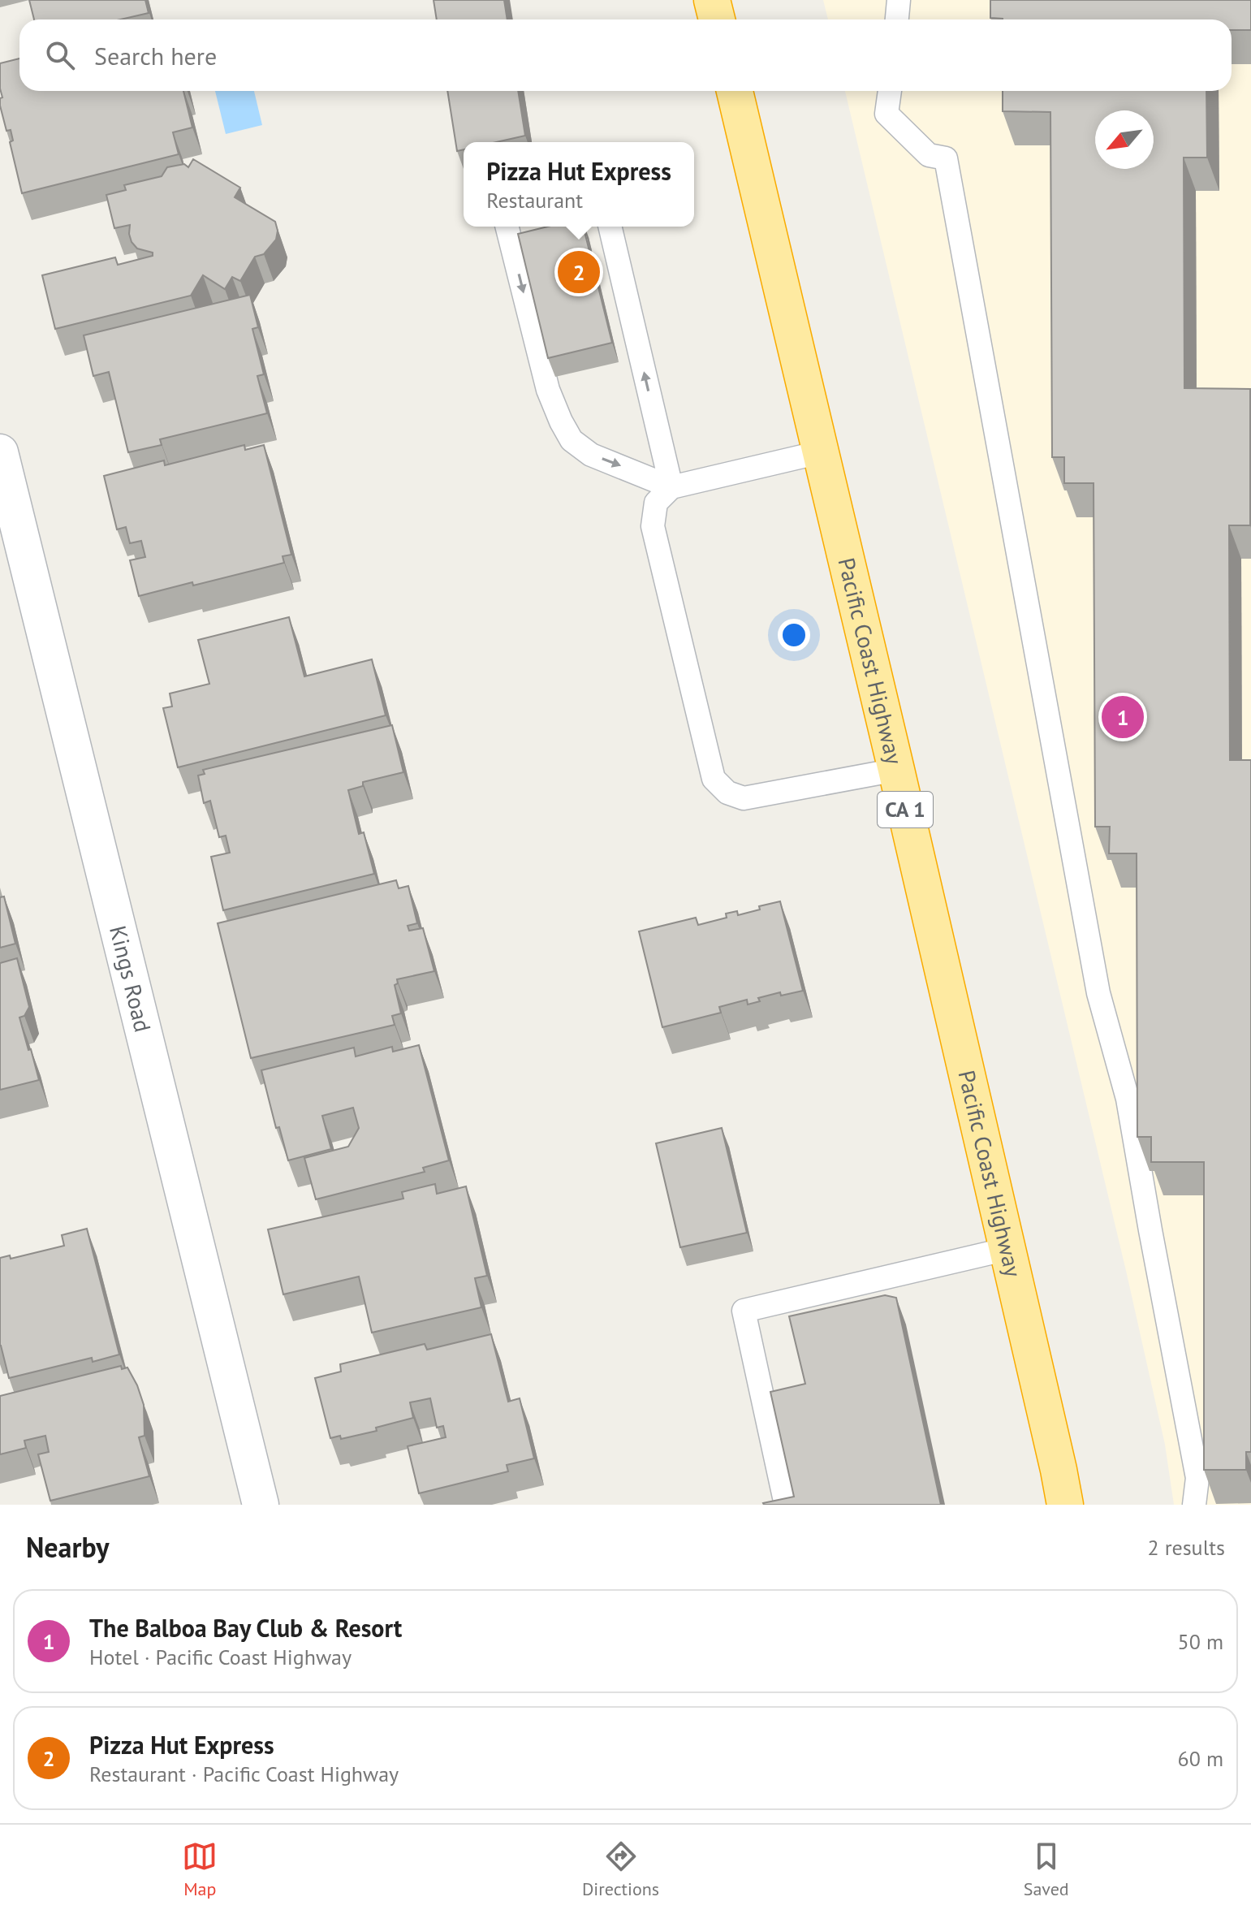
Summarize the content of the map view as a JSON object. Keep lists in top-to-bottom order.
{
  "streets": {
    "highway": ["Pacific Coast Highway", "CA 1"],
    "street": ["Kings Road"]
  },
  "north": "bottom left",
  "page": {
    "search": "Search here",
    "popup": ["Pizza Hut Express", "Restaurant"],
    "pins": ["2", "1"],
    "heading": ["Nearby", "2 results"],
    "list": [
      {
        "mark": "1",
        "name": "The Balboa Bay Club & Resort",
        "note": "Hotel · Pacific Coast Highway",
        "value": "50 m"
      },
      {
        "mark": "2",
        "name": "Pizza Hut Express",
        "note": "Restaurant · Pacific Coast Highway",
        "value": "60 m"
      }
    ],
    "nav": ["Map", "Directions", "Saved"]
  }
}
